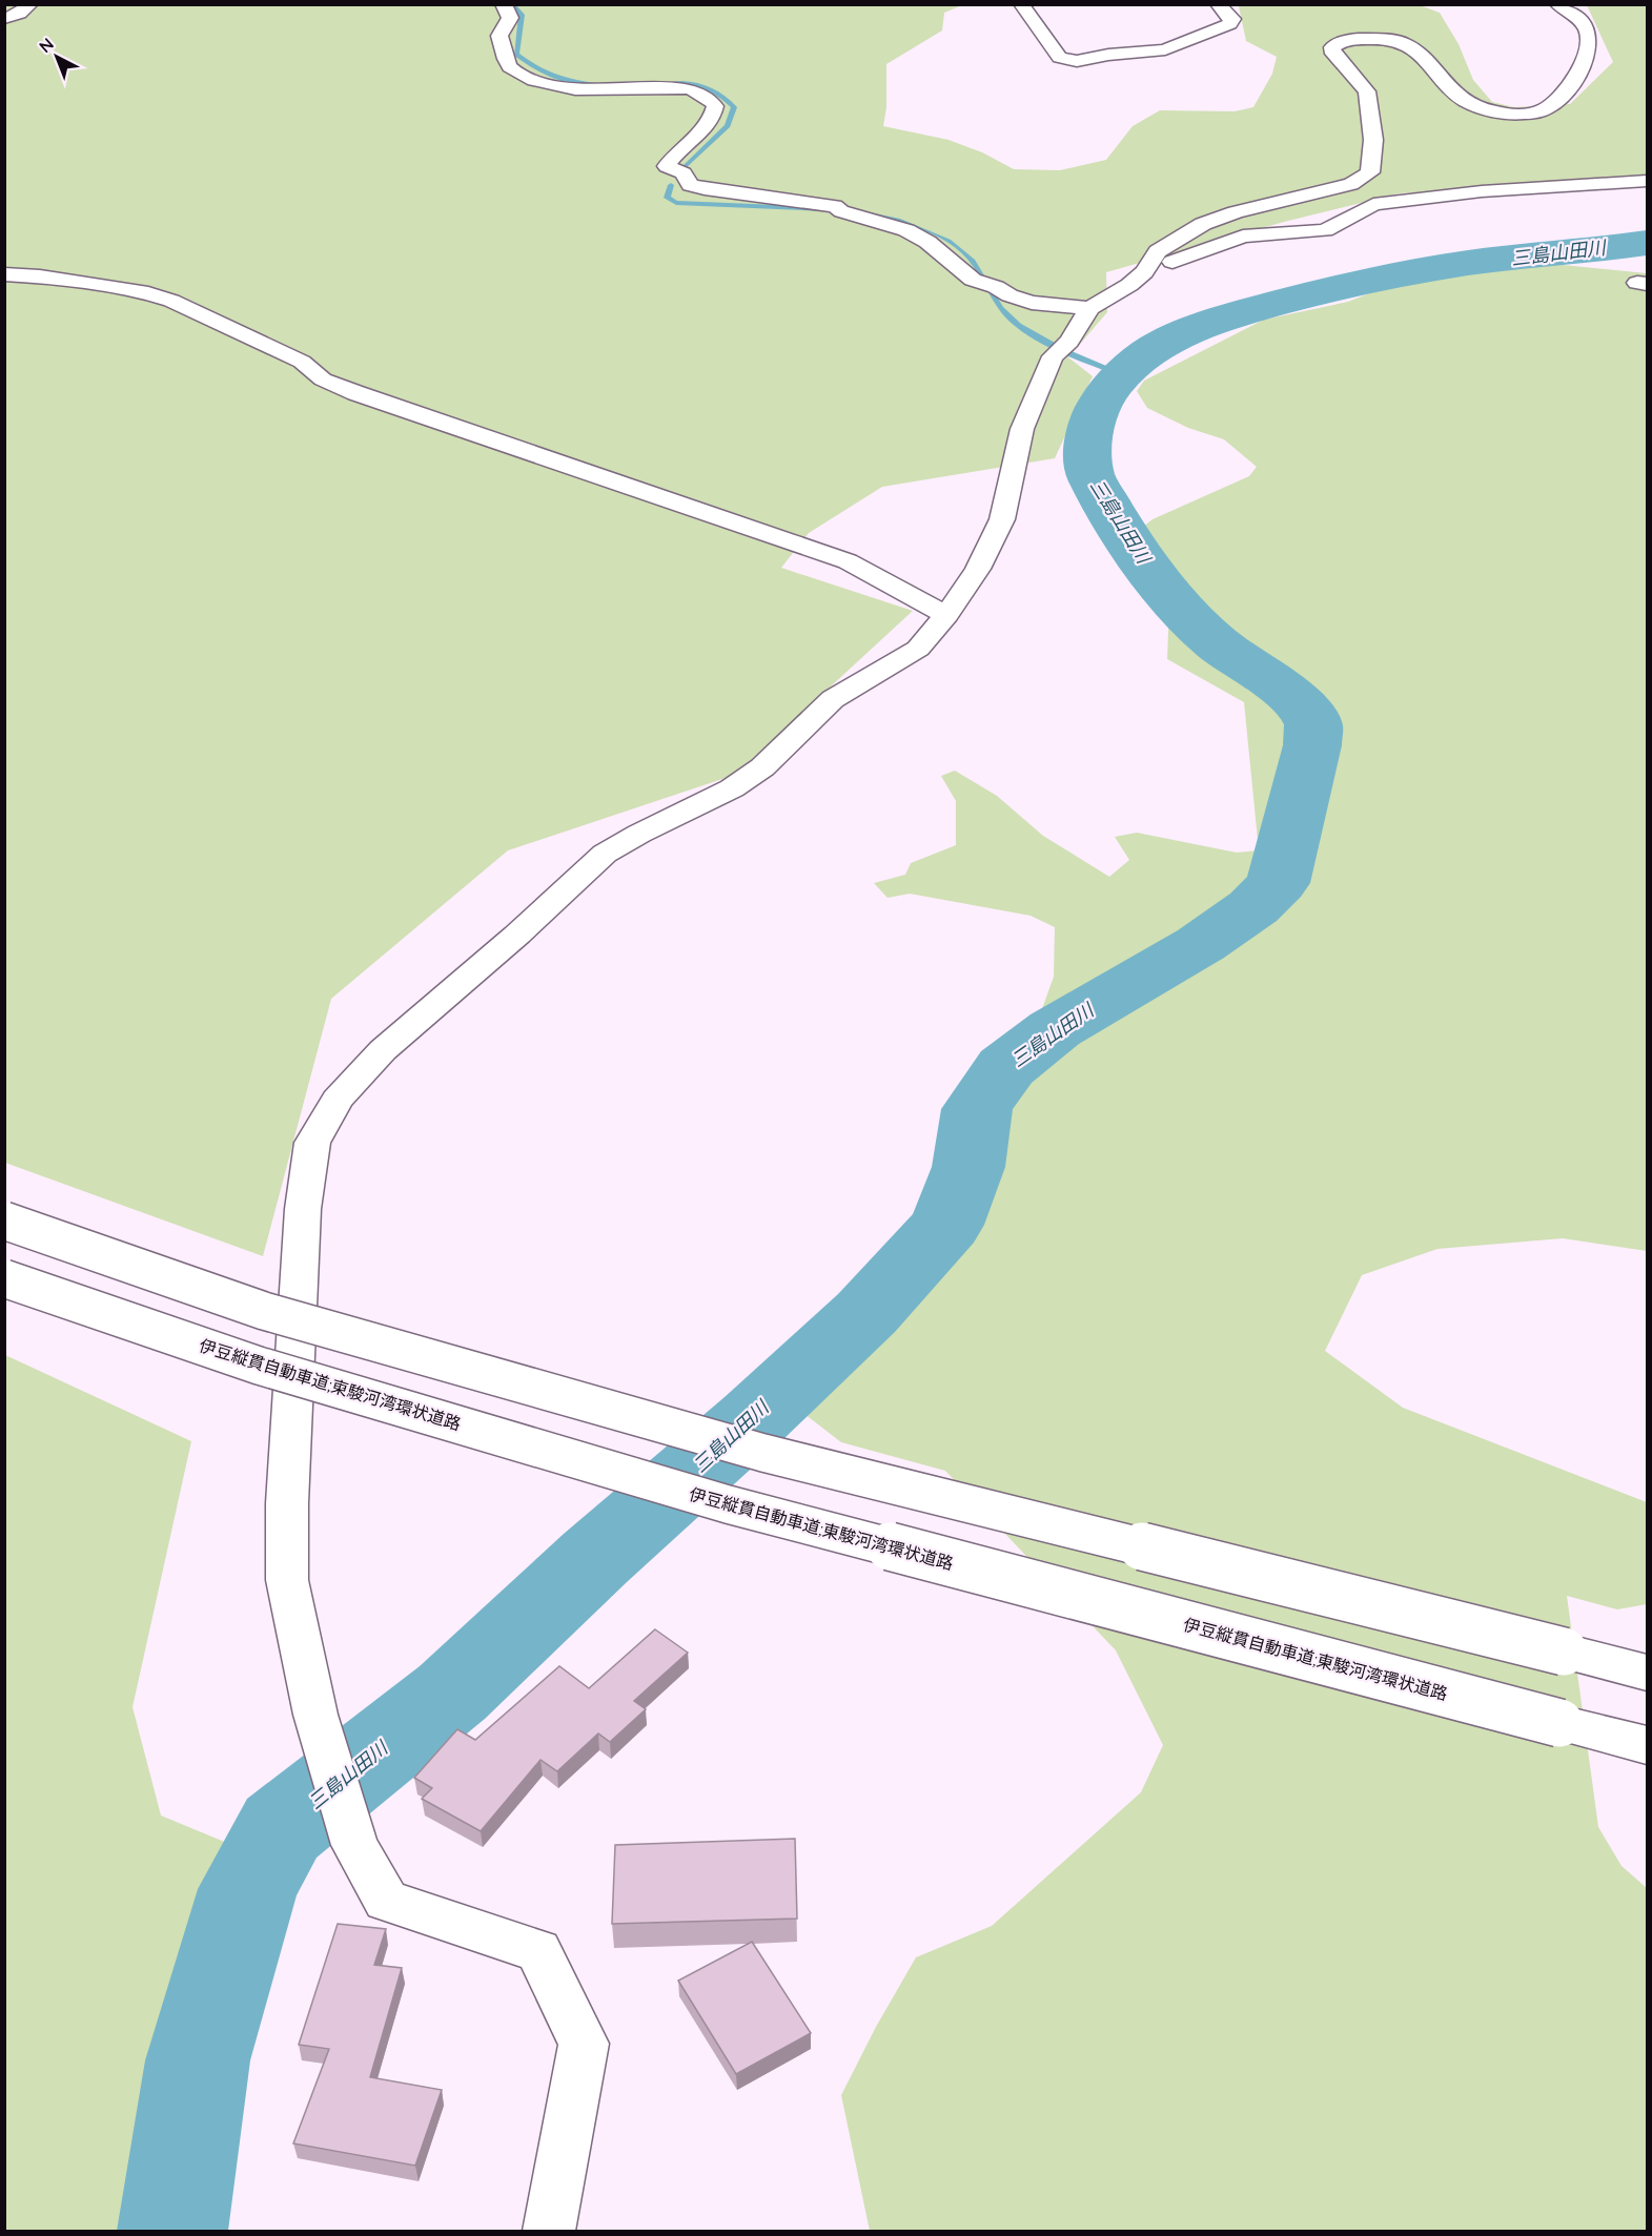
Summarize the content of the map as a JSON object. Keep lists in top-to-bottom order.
{
  "streets": {
    "main road": ["伊豆縦貫自動車道;東駿河湾環状道路"]
  },
  "water": ["三島山田川"],
  "north": "top left"
}
